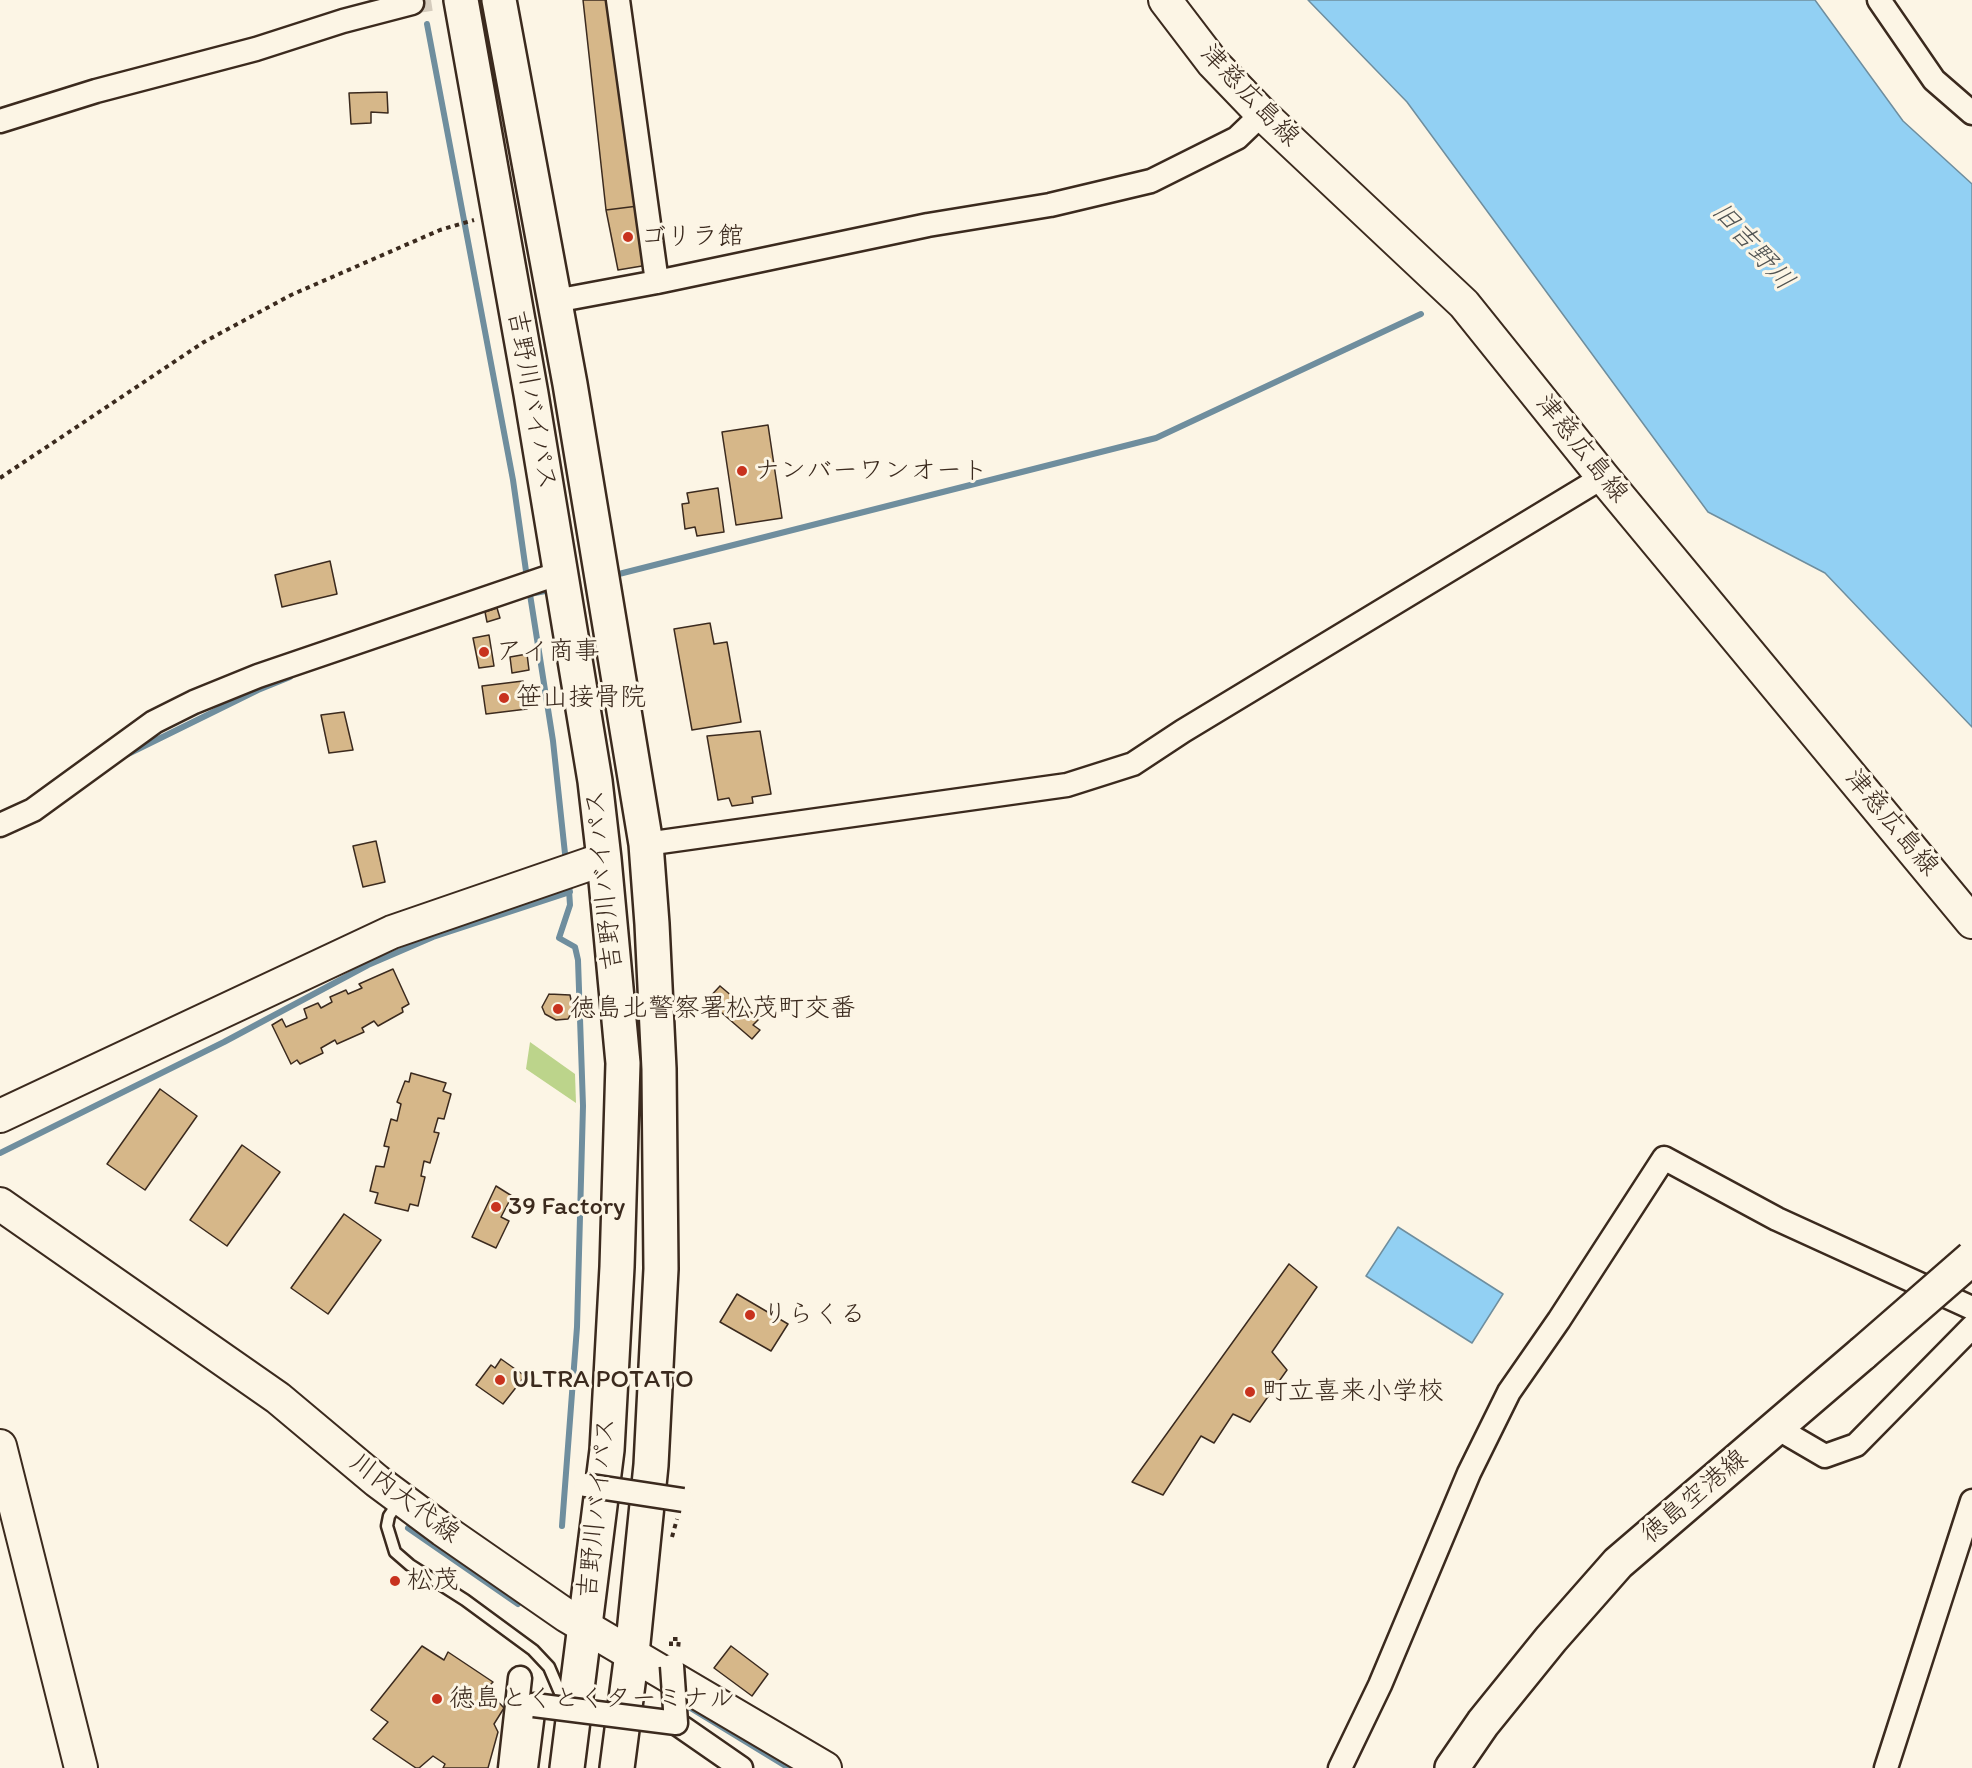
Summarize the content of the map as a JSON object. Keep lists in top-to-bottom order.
{
  "streets": {
    "main road": [
      "津慈広島線",
      "吉野川バイパス",
      "徳島空港線",
      "川内大代線"
    ]
  },
  "crossings": [
    ["吉野川バイパス", "川内大代線"]
  ],
  "water": ["旧吉野川"],
  "places": [
    "ゴリラ館",
    "ナンバーワンオート",
    "アイ商事",
    "笹山接骨院",
    "徳島北警察署松茂町交番",
    "39 Factory",
    "りらくる",
    "ULTRA POTATO",
    "町立喜来小学校",
    "松茂",
    "徳島とくとくターミナル"
  ]
}
